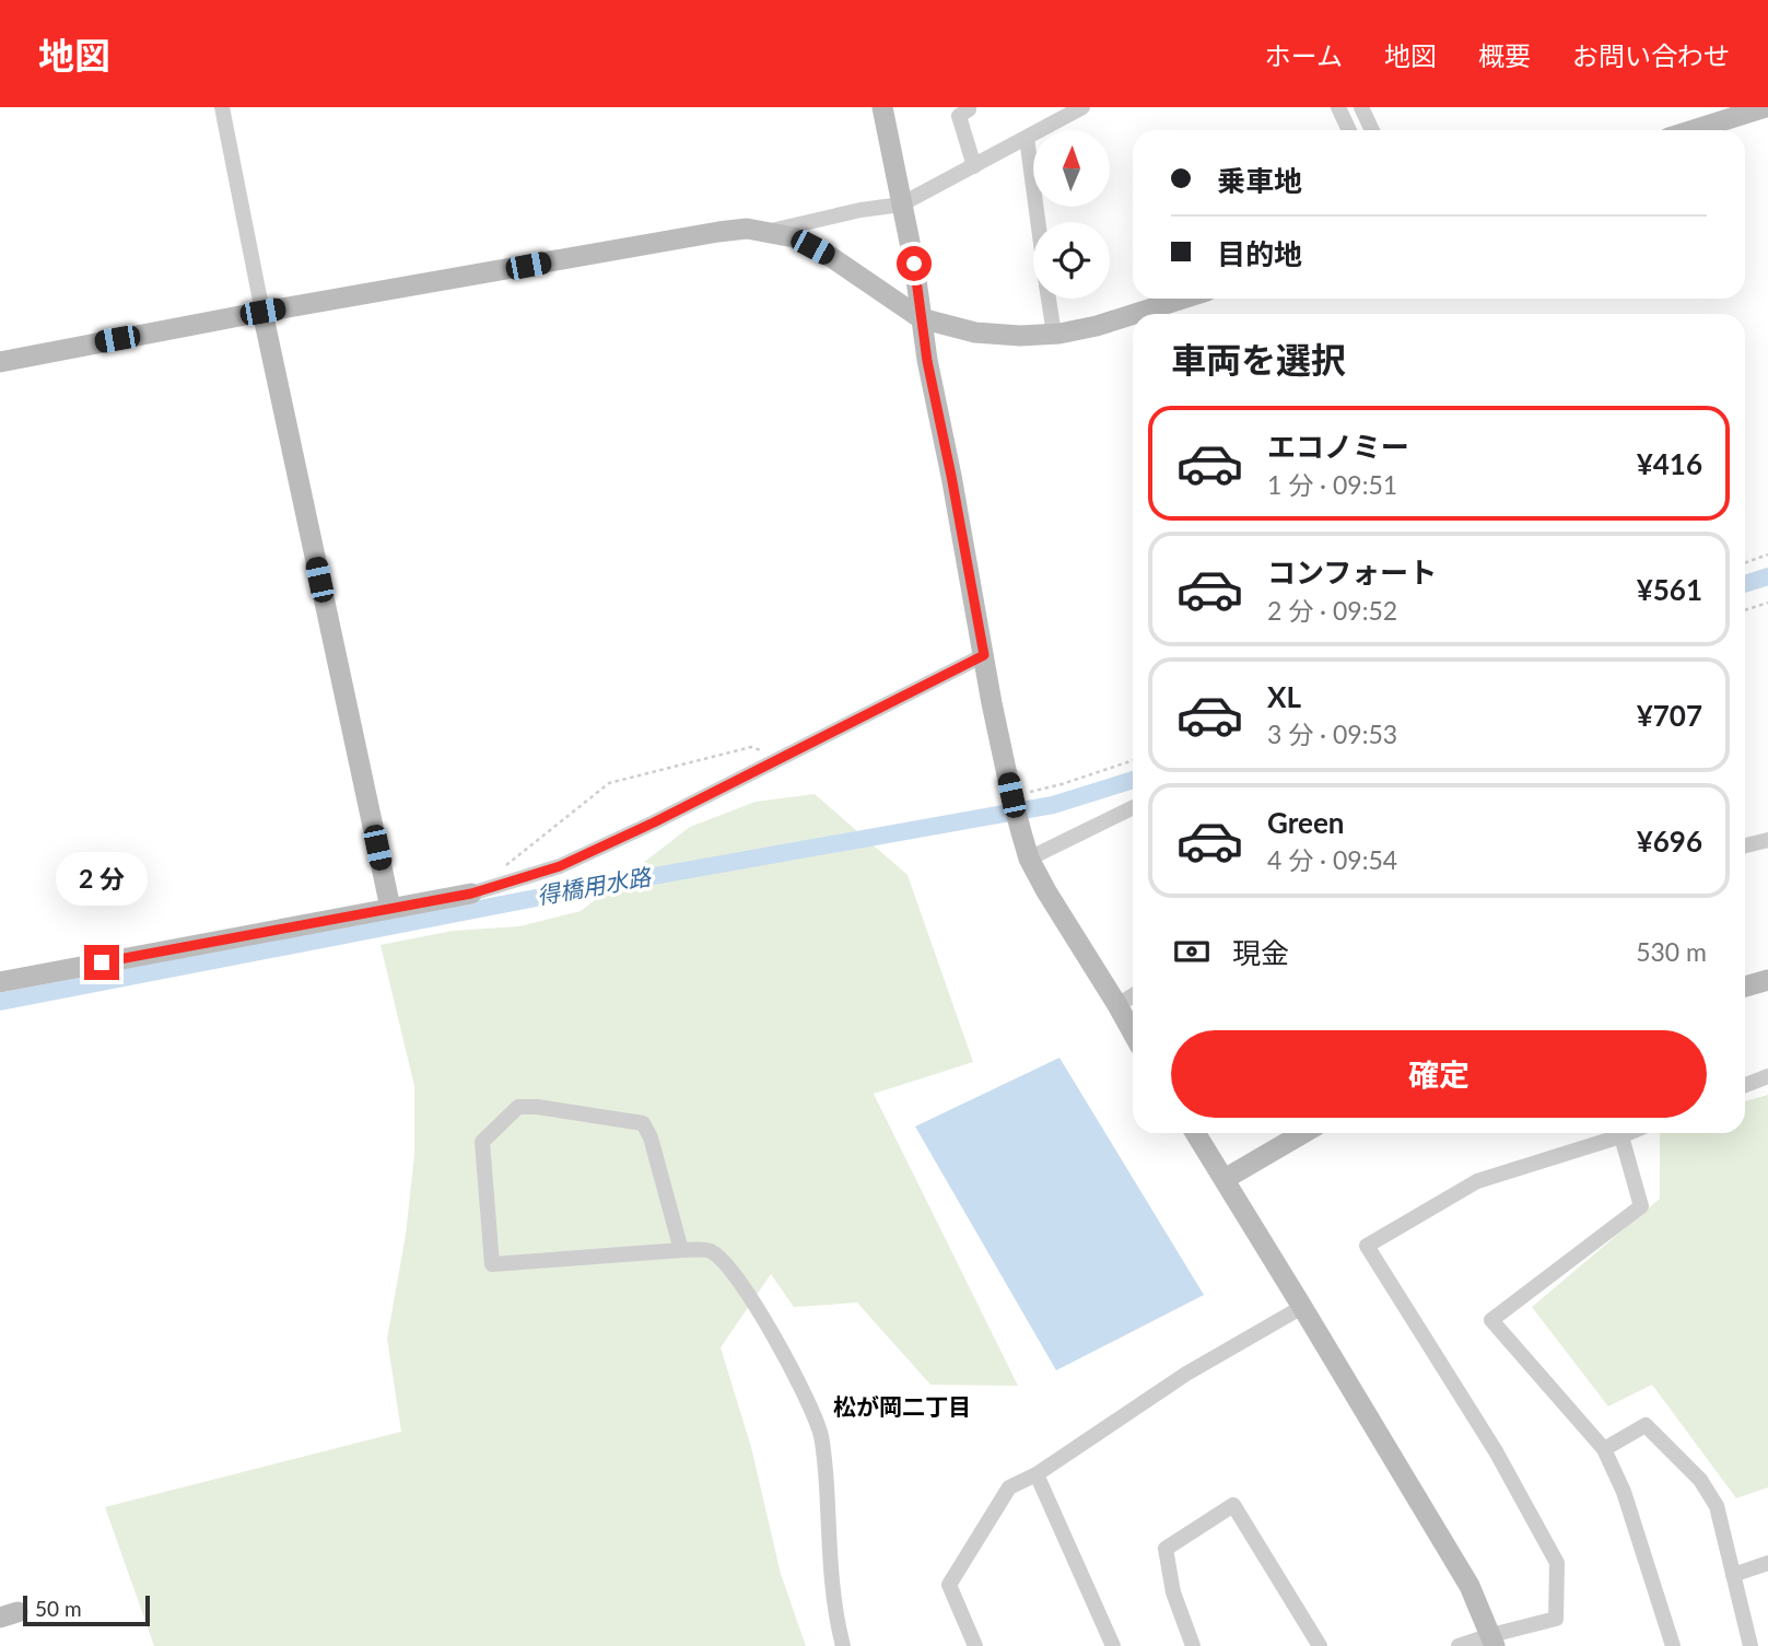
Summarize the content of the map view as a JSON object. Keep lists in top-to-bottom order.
{
  "districts": ["松が岡二丁目"],
  "water": ["得橋用水路"],
  "scale_bar": "50 m",
  "north": "top",
  "page": {
    "header": "地図",
    "nav": [
      "ホーム",
      "地図",
      "概要",
      "お問い合わせ"
    ],
    "banner": ["乗車地", "目的地"],
    "heading": "車両を選択",
    "list": [
      {
        "name": "エコノミー",
        "note": "1 分 · 09:51",
        "value": "¥416"
      },
      {
        "name": "コンフォート",
        "note": "2 分 · 09:52",
        "value": "¥561"
      },
      {
        "name": "XL",
        "note": "3 分 · 09:53",
        "value": "¥707"
      },
      {
        "name": "Green",
        "note": "4 分 · 09:54",
        "value": "¥696"
      }
    ],
    "bubble": "2 分",
    "pay": ["現金", "530 m"],
    "buttons": "確定",
    "scale": "50 m"
  }
}
